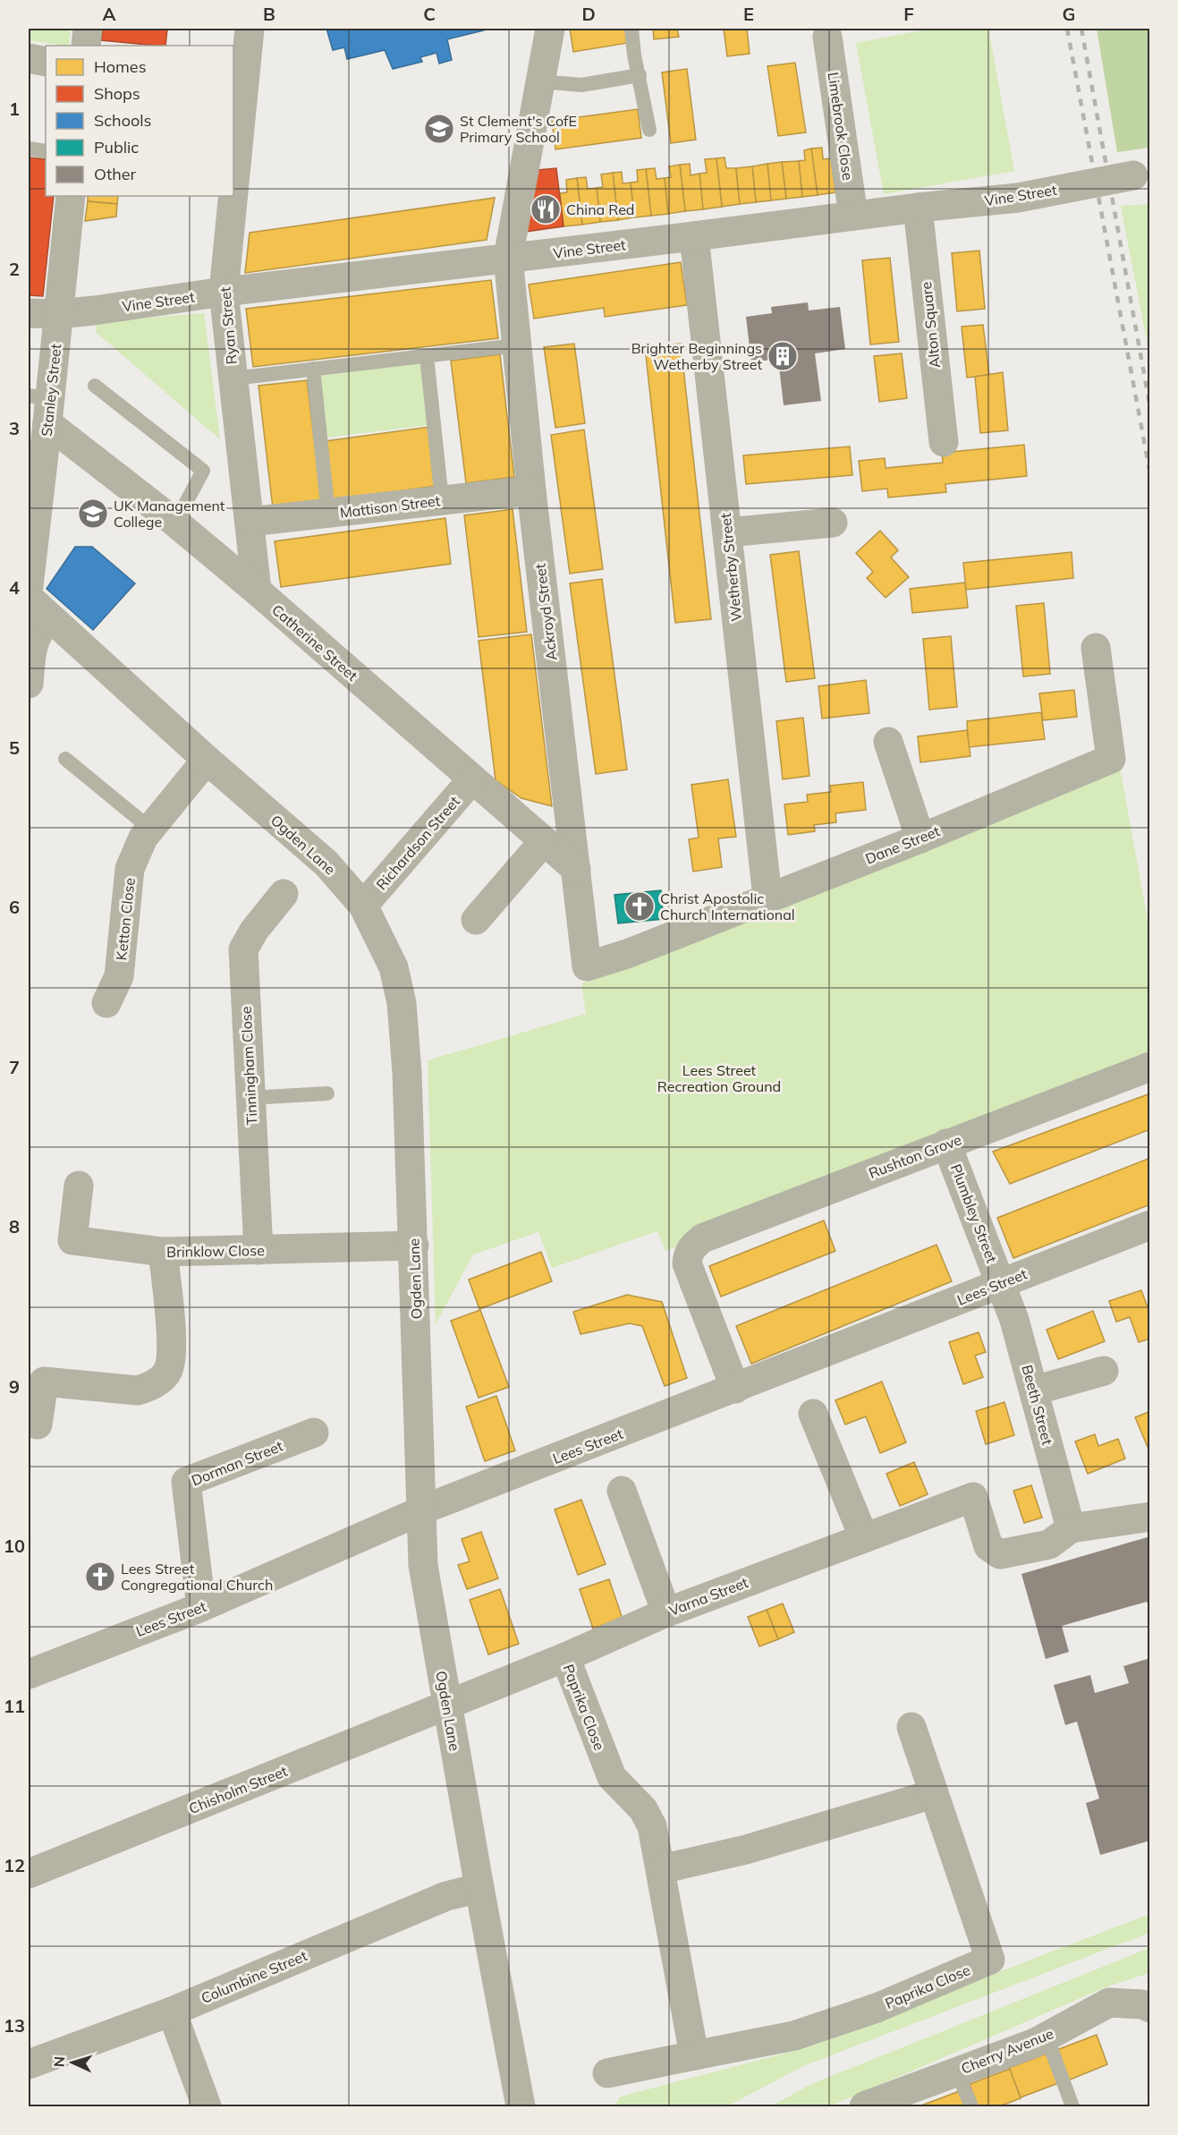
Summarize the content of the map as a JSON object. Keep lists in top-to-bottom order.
{
  "streets": {
    "street": [
      "Limebrook Close",
      "Vine Street",
      "Alton Square",
      "Ryan Street",
      "Stanley Street",
      "Mattison Street",
      "Wetherby Street",
      "Ackroyd Street",
      "Catherine Street",
      "Richardson Street",
      "Ogden Lane",
      "Dane Street",
      "Ketton Close",
      "Tinningham Close",
      "Rushton Grove",
      "Plumbley Street",
      "Brinklow Close",
      "Lees Street",
      "Beeth Street",
      "Dorman Street",
      "Varna Street",
      "Paprika Close",
      "Chisholm Street",
      "Columbine Street",
      "Cherry Avenue"
    ]
  },
  "crossings": [
    ["Limebrook Close", "Vine Street"],
    ["Vine Street", "Alton Square"],
    ["Vine Street", "Ryan Street"],
    ["Vine Street", "Stanley Street"],
    ["Vine Street", "Wetherby Street"],
    ["Vine Street", "Ackroyd Street"],
    ["Ryan Street", "Mattison Street"],
    ["Ryan Street", "Catherine Street"],
    ["Stanley Street", "Catherine Street"],
    ["Mattison Street", "Ackroyd Street"],
    ["Wetherby Street", "Dane Street"],
    ["Ackroyd Street", "Catherine Street"],
    ["Ackroyd Street", "Dane Street"],
    ["Catherine Street", "Richardson Street"],
    ["Richardson Street", "Ogden Lane"],
    ["Ogden Lane", "Ketton Close"],
    ["Ogden Lane", "Brinklow Close"],
    ["Ogden Lane", "Lees Street"],
    ["Ogden Lane", "Varna Street"],
    ["Ogden Lane", "Chisholm Street"],
    ["Ogden Lane", "Columbine Street"],
    ["Tinningham Close", "Brinklow Close"],
    ["Rushton Grove", "Plumbley Street"],
    ["Rushton Grove", "Lees Street"],
    ["Plumbley Street", "Lees Street"],
    ["Plumbley Street", "Beeth Street"],
    ["Lees Street", "Beeth Street"],
    ["Lees Street", "Dorman Street"],
    ["Beeth Street", "Varna Street"],
    ["Varna Street", "Paprika Close"],
    ["Varna Street", "Chisholm Street"]
  ],
  "parks": ["Lees Street Recreation Ground"],
  "places": {
    "school or university": ["St Clement's CofE Primary School", "UK Management College"],
    "restaurant": ["China Red"],
    "building": ["Brighter Beginnings Wetherby Street"],
    "church": ["Christ Apostolic Church International", "Lees Street Congregational Church"]
  },
  "legend": [
    "Homes",
    "Shops",
    "Schools",
    "Public",
    "Other"
  ],
  "north": "left",
  "grid": {
    "columns": [
      "A",
      "B",
      "C",
      "D",
      "E",
      "F",
      "G"
    ],
    "rows": [
      "1",
      "2",
      "3",
      "4",
      "5",
      "6",
      "7",
      "8",
      "9",
      "10",
      "11",
      "12",
      "13"
    ]
  }
}
